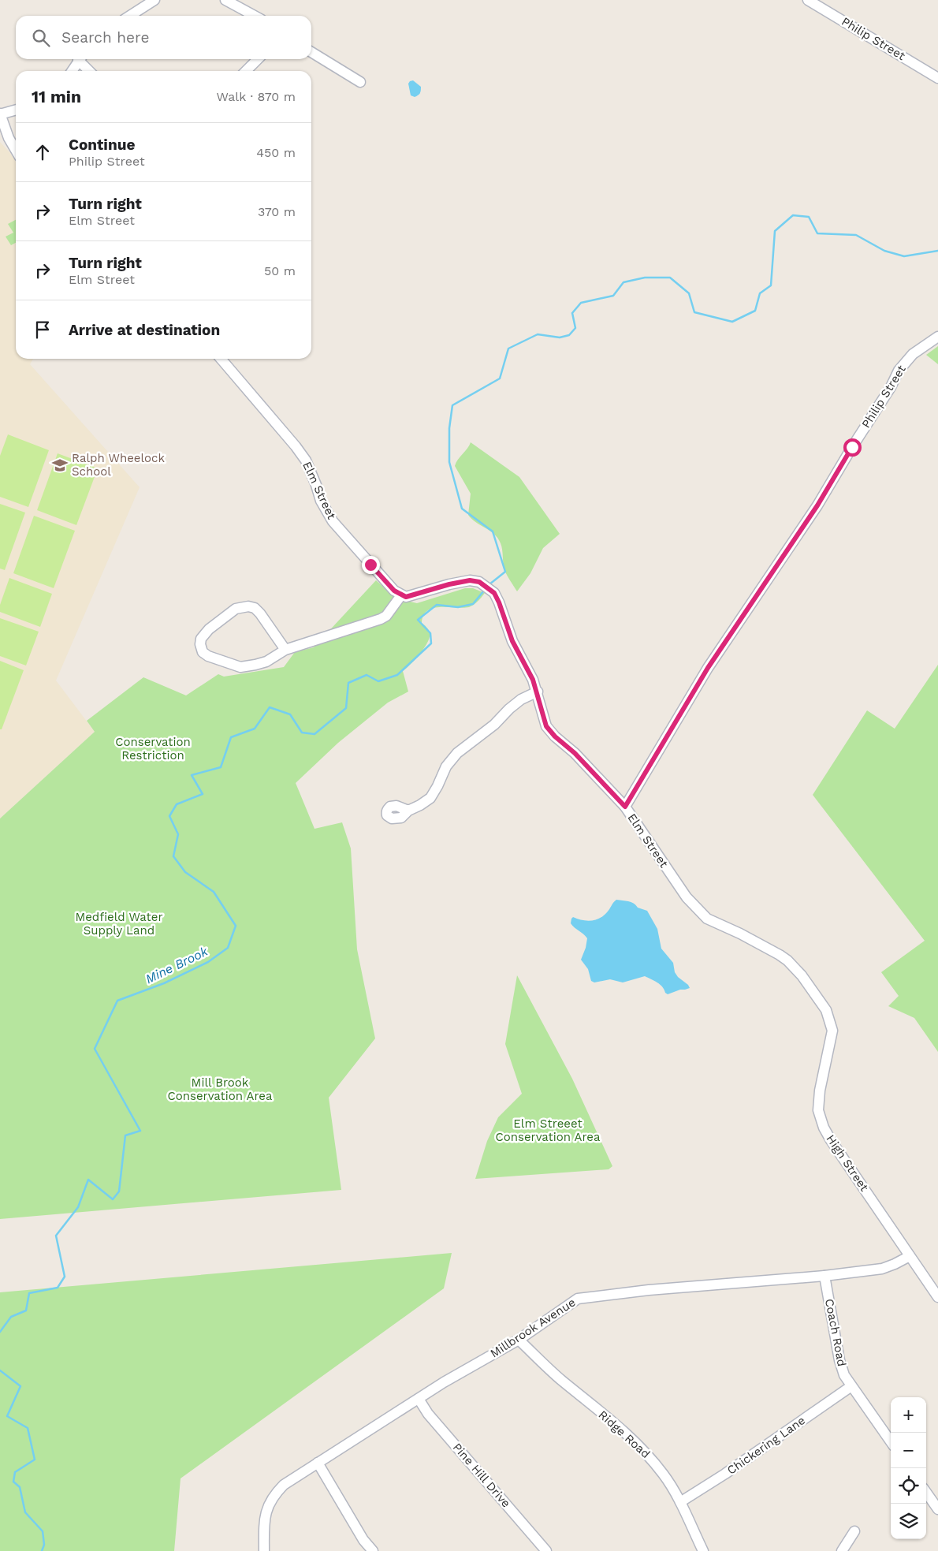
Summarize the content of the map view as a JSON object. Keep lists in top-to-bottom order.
{
  "streets": {
    "street": [
      "Philip Street",
      "Elm Street",
      "High Street",
      "Millbrook Avenue",
      "Coach Road",
      "Ridge Road",
      "Chickering Lane",
      "Pine Hill Drive"
    ]
  },
  "crossings": [
    ["Philip Street", "Elm Street"],
    ["Elm Street", "High Street"],
    ["High Street", "Millbrook Avenue"],
    ["Millbrook Avenue", "Coach Road"],
    ["Millbrook Avenue", "Ridge Road"],
    ["Millbrook Avenue", "Pine Hill Drive"],
    ["Coach Road", "Chickering Lane"],
    ["Ridge Road", "Chickering Lane"]
  ],
  "water": ["Mine Brook"],
  "parks": [
    "Conservation Restriction",
    "Medfield Water Supply Land",
    "Mill Brook Conservation Area",
    "Elm Streeet Conservation Area"
  ],
  "places": {
    "school or university": ["Ralph Wheelock School"]
  },
  "page": {
    "search": "Search here",
    "heading": ["11 min", "Walk · 870 m"],
    "list": [
      ["Continue", "Philip Street", "450 m"],
      ["Turn right", "Elm Street", "370 m"],
      ["Turn right", "Elm Street", "50 m"],
      "Arrive at destination"
    ],
    "map_buttons": ["+", "−"]
  }
}
